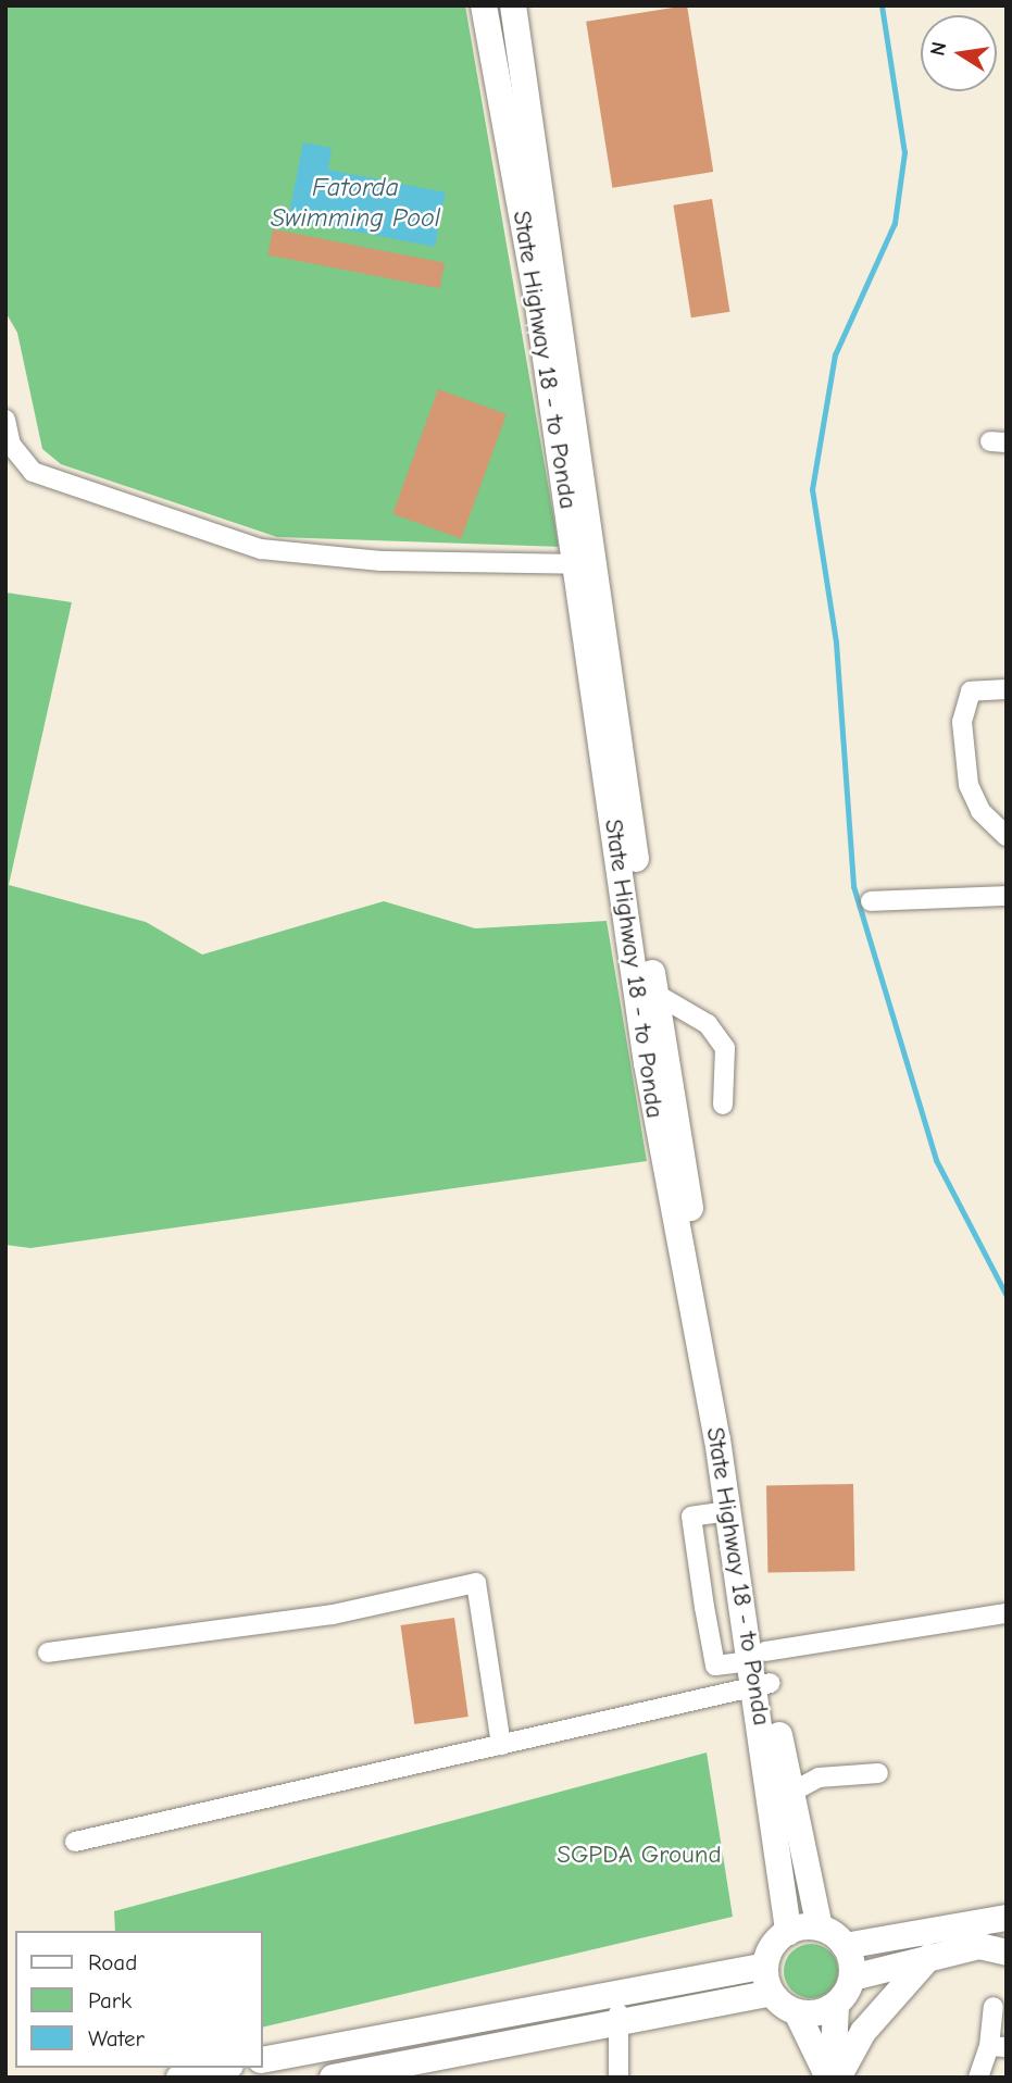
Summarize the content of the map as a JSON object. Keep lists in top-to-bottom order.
{
  "streets": {
    "main road": ["State Highway 18 - to Ponda"]
  },
  "water": ["Fatorda Swimming Pool"],
  "parks": ["SGPDA Ground"],
  "legend": ["Road", "Park", "Water"],
  "north": "left"
}
